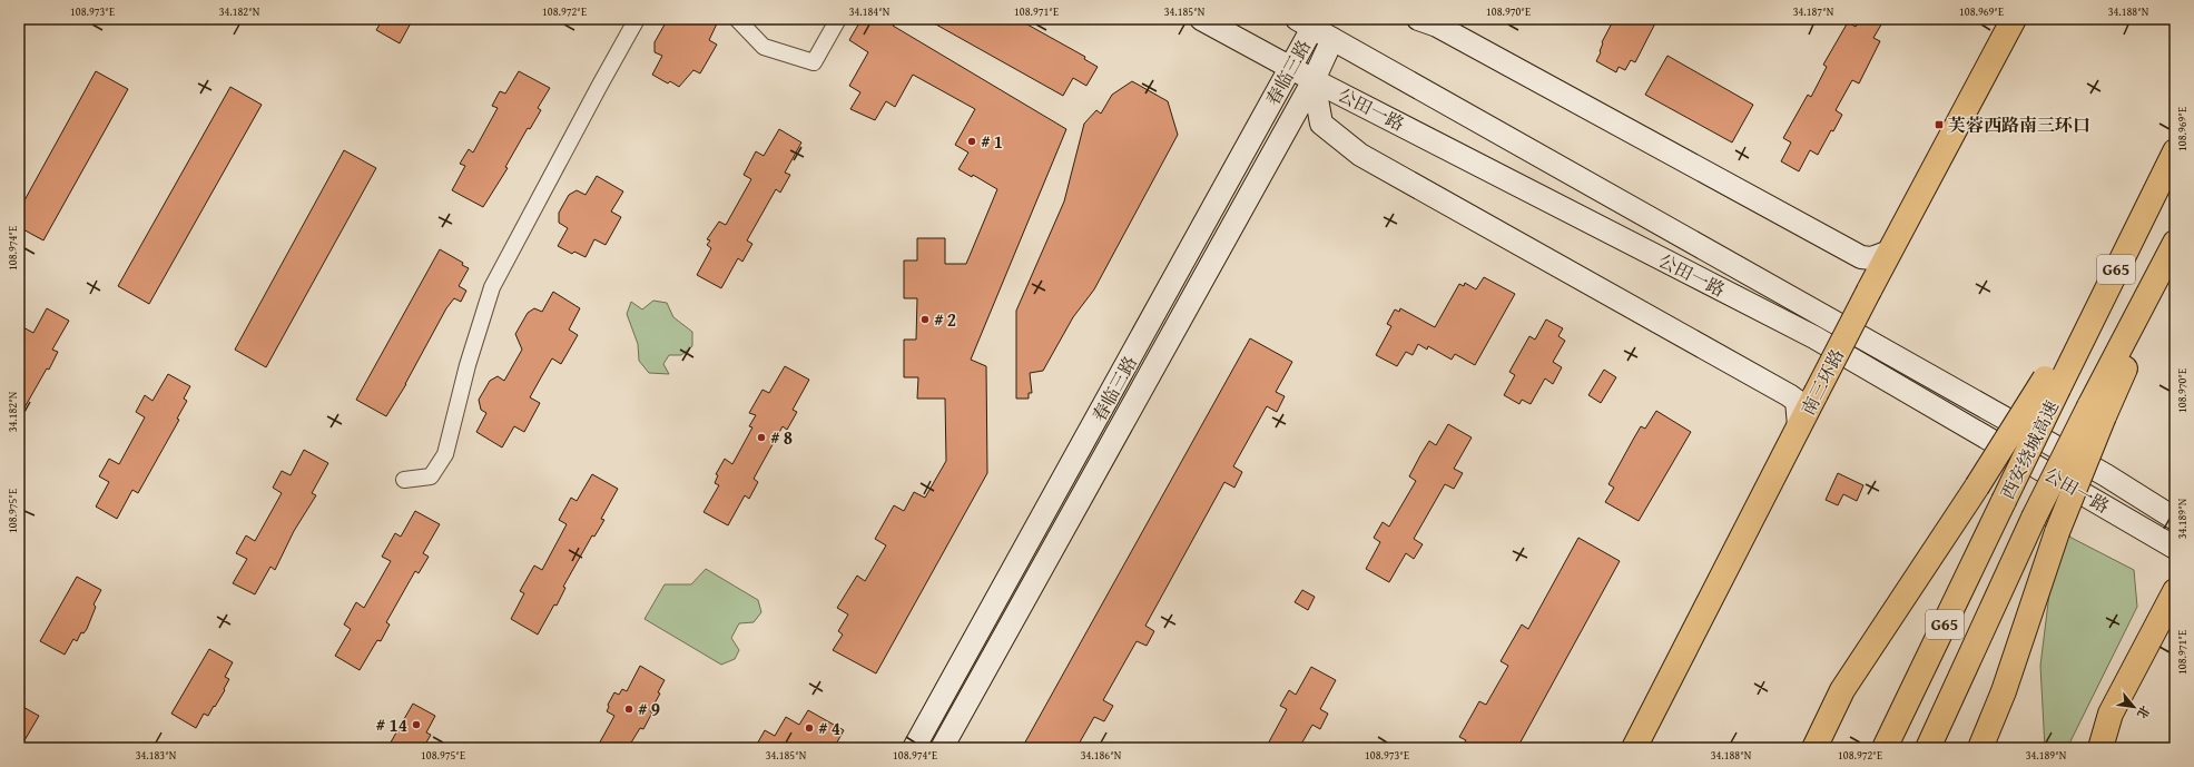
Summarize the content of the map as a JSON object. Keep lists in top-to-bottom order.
{
  "streets": {
    "highway": ["G65", "南三环路", "西安绕城高速"],
    "street": ["春临三路", "公田一路"]
  },
  "crossings": [
    ["春临三路", "公田一路"]
  ],
  "places": {
    "transit": ["芙蓉西路南三环口"],
    "other": [
      "# 1",
      "# 2",
      "# 8",
      "# 9",
      "# 14",
      "# 4"
    ]
  },
  "north": "bottom right",
  "coordinates": [
    "108.973°E",
    "34.182°N",
    "108.972°E",
    "34.184°N",
    "108.971°E",
    "34.185°N",
    "108.970°E",
    "34.187°N",
    "108.969°E",
    "34.188°N",
    "108.974°E",
    "108.975°E",
    "34.189°N",
    "34.183°N",
    "34.186°N"
  ]
}
